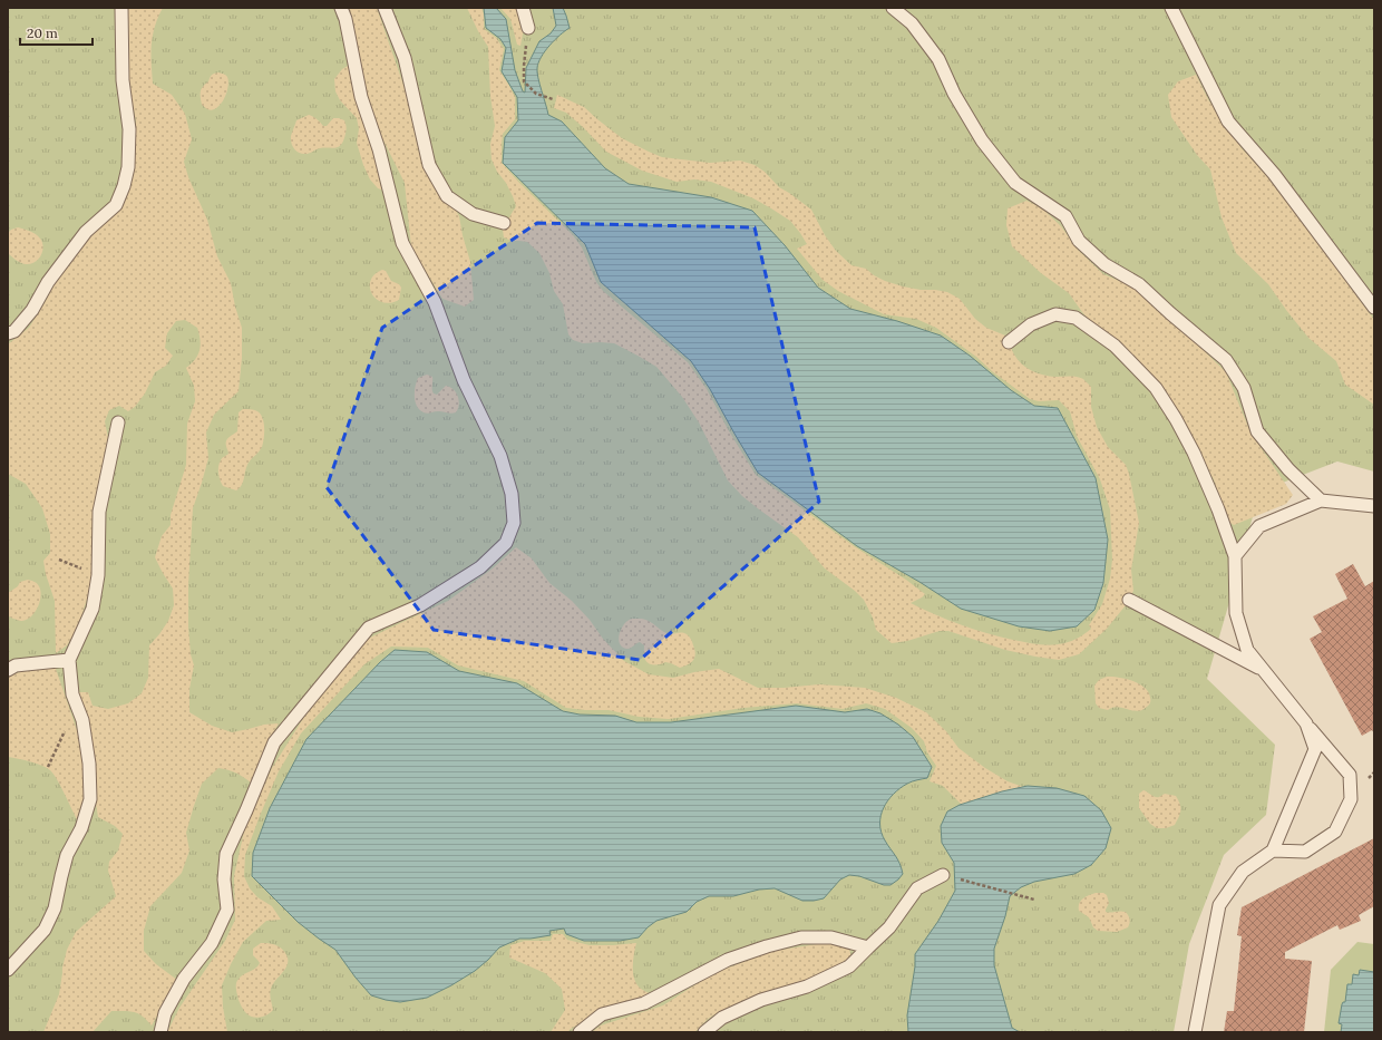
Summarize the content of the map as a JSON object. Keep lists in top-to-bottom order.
{
  "scale_bar": "20 m"
}
